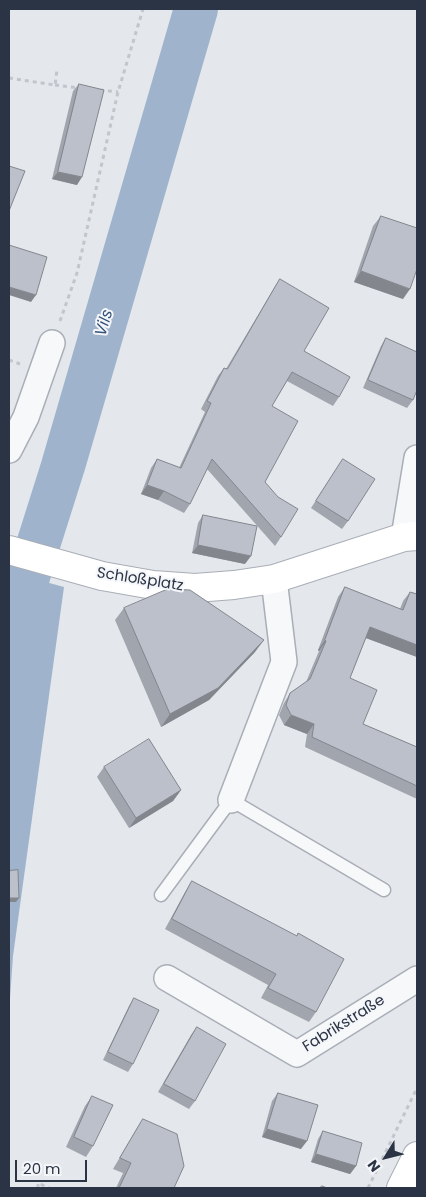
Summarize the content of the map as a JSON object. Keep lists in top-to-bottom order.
{
  "streets": {
    "street": ["Schloßplatz", "Fabrikstraße"]
  },
  "water": ["Vils"],
  "scale_bar": "20 m",
  "north": "bottom left"
}
